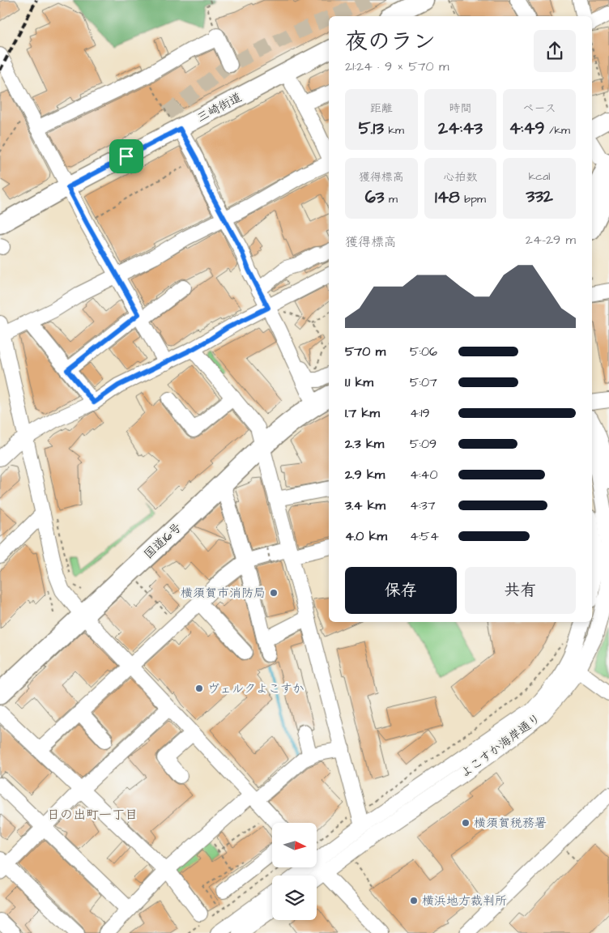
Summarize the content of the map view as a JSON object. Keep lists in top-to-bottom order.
{
  "streets": {
    "highway": ["国道16号"],
    "main road": ["三崎街道"],
    "street": ["よこすか海岸通り"]
  },
  "districts": ["日の出町一丁目"],
  "places": [
    "横須賀市消防局",
    "ヴェルクよこすか",
    "横須賀税務署",
    "横浜地方裁判所"
  ],
  "north": "right",
  "page": {
    "heading": ["夜のラン", "21:24 · 9 × 570 m"],
    "stats": [
      ["距離", "5.13 km"],
      ["時間", "24:43"],
      ["ペース", "4:49 /km"],
      ["獲得標高", "63 m"],
      ["心拍数", "148 bpm"],
      ["kcal", "332"]
    ],
    "chart": ["獲得標高", "24–29 m"],
    "list": [
      {
        "name": "570 m",
        "note": "5:06"
      },
      {
        "name": "1.1 km",
        "note": "5:07"
      },
      {
        "name": "1.7 km",
        "note": "4:19"
      },
      {
        "name": "2.3 km",
        "note": "5:09"
      },
      {
        "name": "2.9 km",
        "note": "4:40"
      },
      {
        "name": "3.4 km",
        "note": "4:37"
      },
      {
        "name": "4.0 km",
        "note": "4:54"
      }
    ],
    "buttons": ["保存", "共有"]
  }
}
